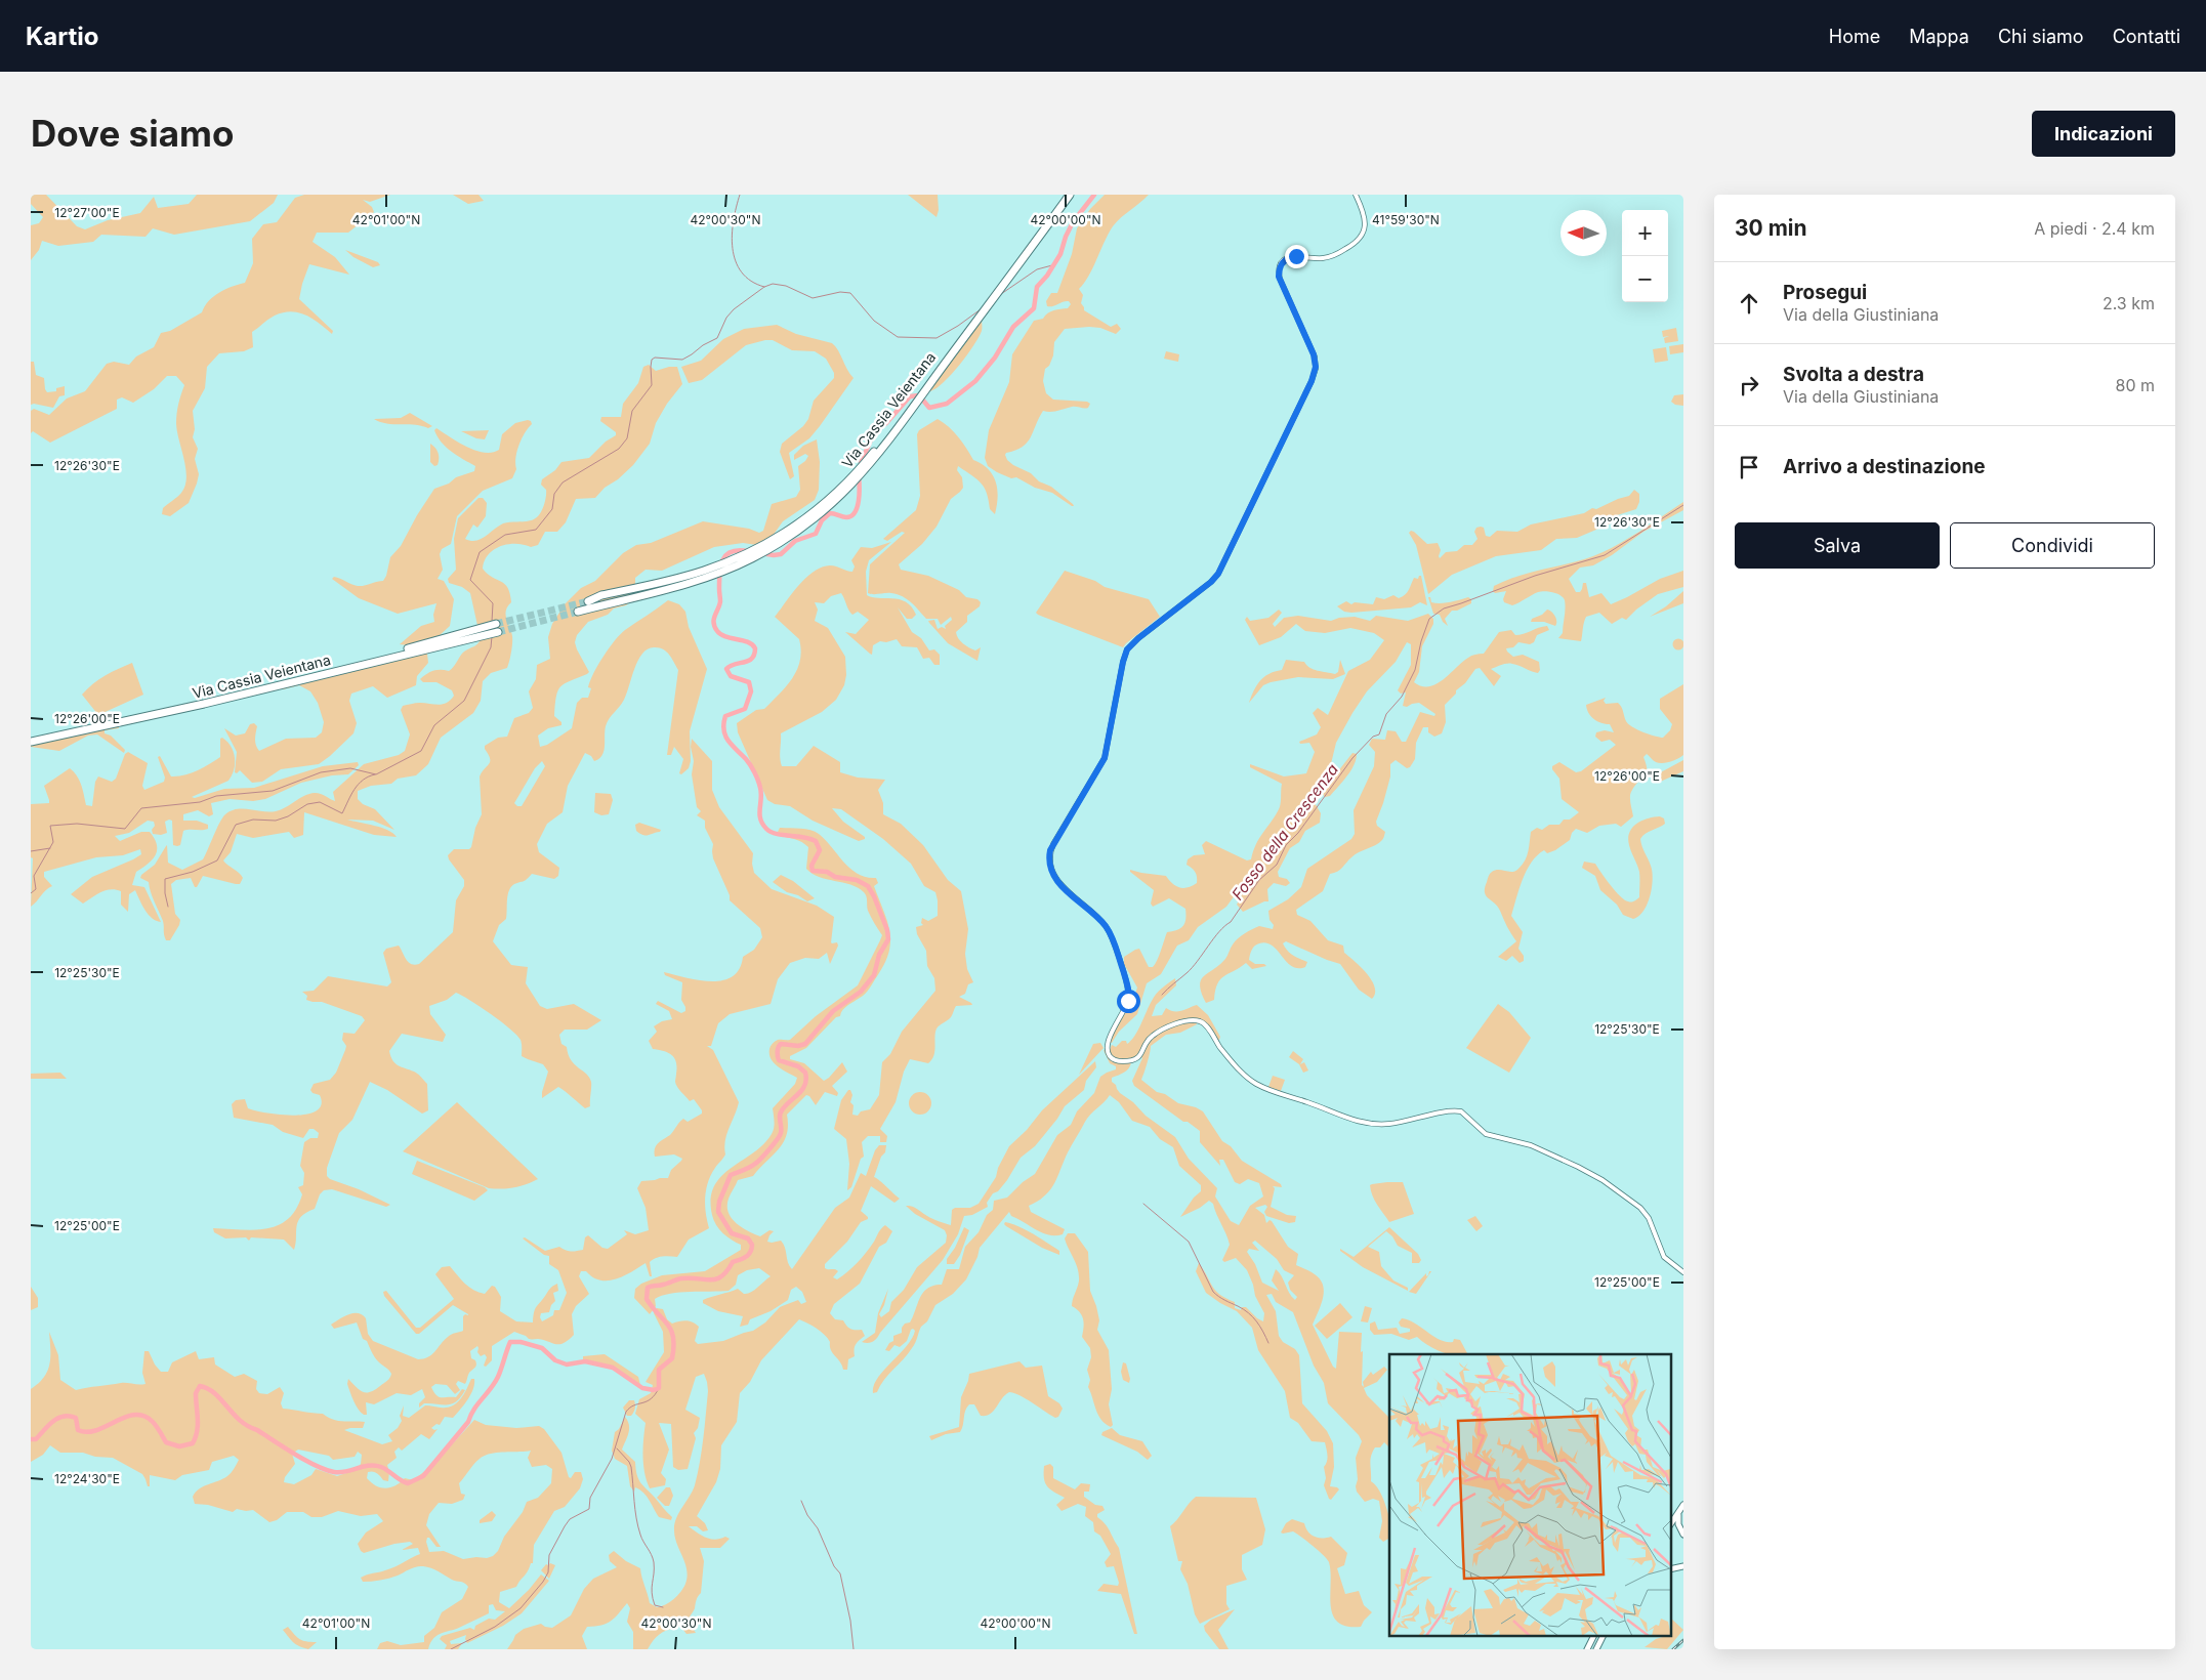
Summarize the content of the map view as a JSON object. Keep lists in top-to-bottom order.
{
  "streets": {
    "highway": ["Via Cassia Veientana"]
  },
  "water": ["Fosso della Crescenza"],
  "north": "left",
  "page": {
    "header": "Kartio",
    "nav": [
      "Home",
      "Mappa",
      "Chi siamo",
      "Contatti"
    ],
    "buttons": [
      "Indicazioni",
      ["Salva", "Condividi"]
    ],
    "title": "Dove siamo",
    "heading": ["30 min", "A piedi · 2.4 km"],
    "map_buttons": ["+", "−"],
    "list": [
      ["Prosegui", "Via della Giustiniana", "2.3 km"],
      ["Svolta a destra", "Via della Giustiniana", "80 m"],
      "Arrivo a destinazione"
    ]
  },
  "coordinates": [
    "12°27'00\"E",
    "42°01'00\"N",
    "42°00'30\"N",
    "42°00'00\"N",
    "41°59'30\"N",
    "12°26'30\"E",
    "12°26'00\"E",
    "12°25'30\"E",
    "12°25'00\"E",
    "12°24'30\"E"
  ]
}
